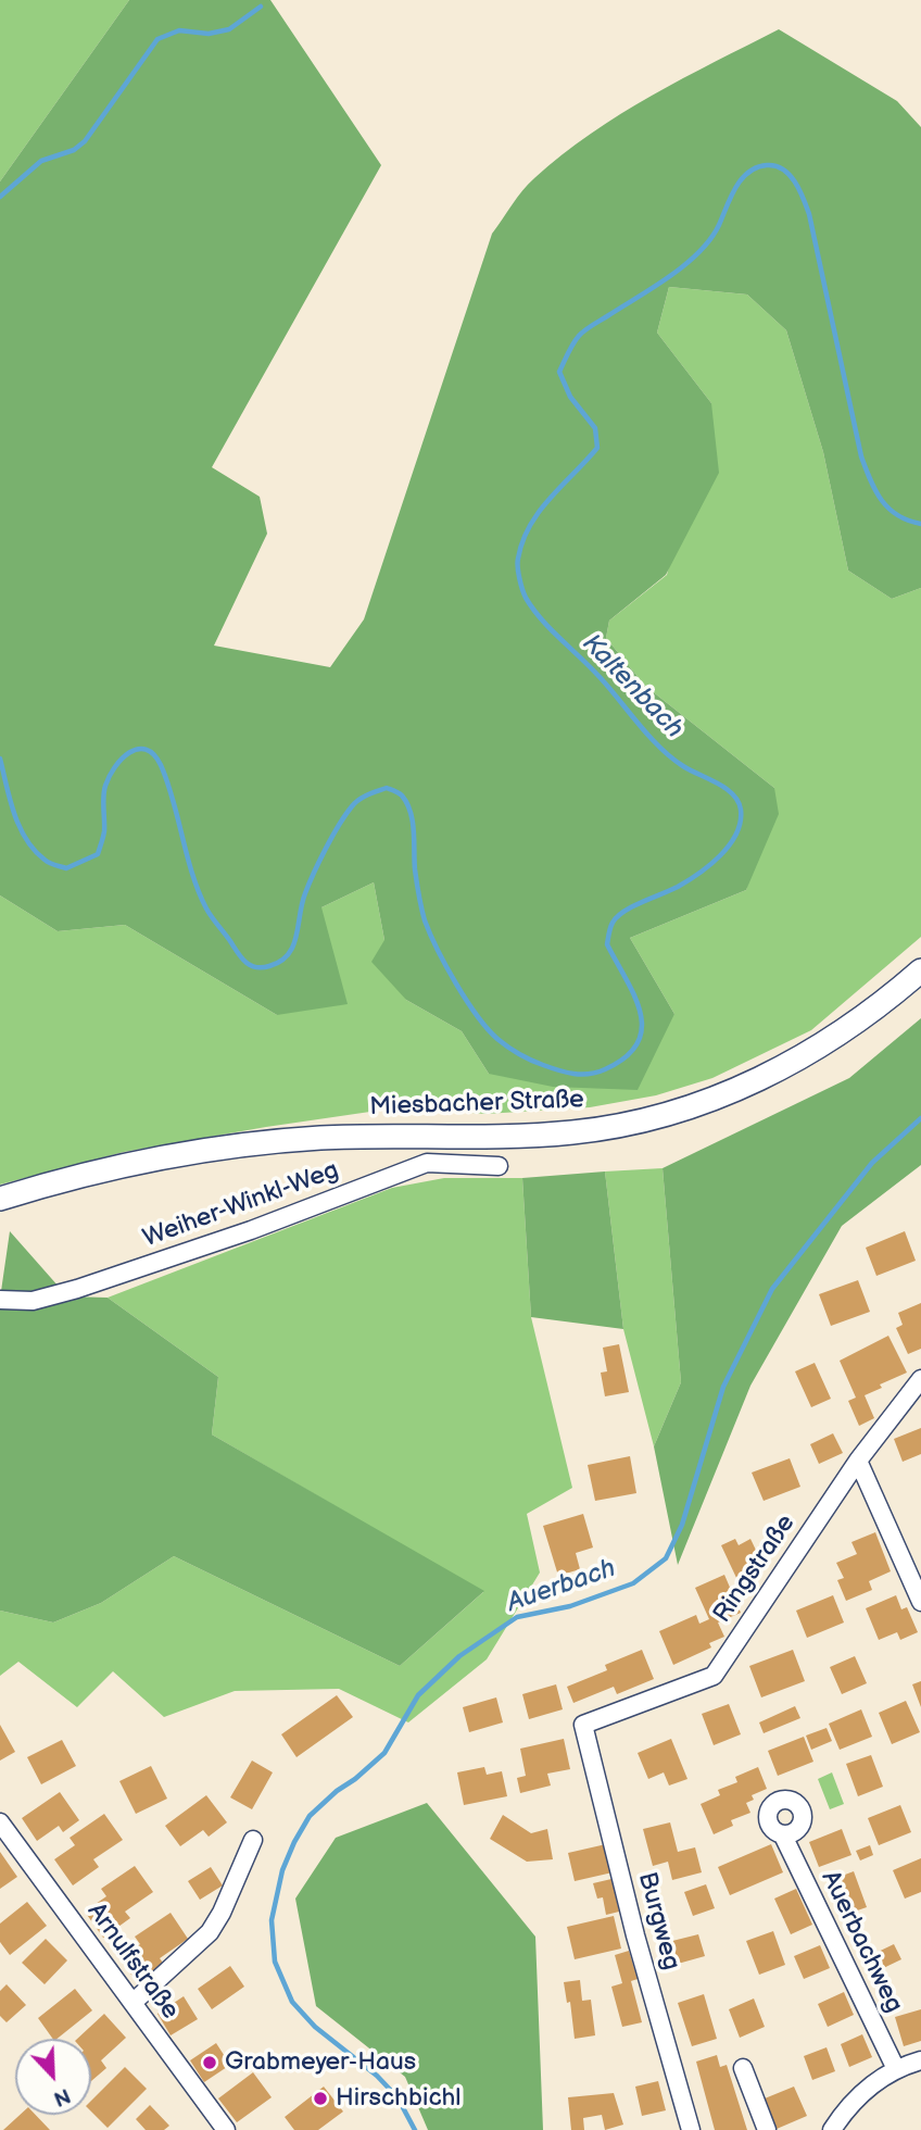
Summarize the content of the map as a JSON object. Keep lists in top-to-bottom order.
{
  "streets": {
    "main road": ["Miesbacher Straße"],
    "street": [
      "Weiher-Winkl-Weg",
      "Ringstraße",
      "Burgweg",
      "Auerbachweg",
      "Arnulfstraße"
    ]
  },
  "crossings": [
    ["Ringstraße", "Burgweg"]
  ],
  "water": ["Kaltenbach", "Auerbach"],
  "places": ["Grabmeyer-Haus", "Hirschbichl"],
  "north": "bottom right"
}
